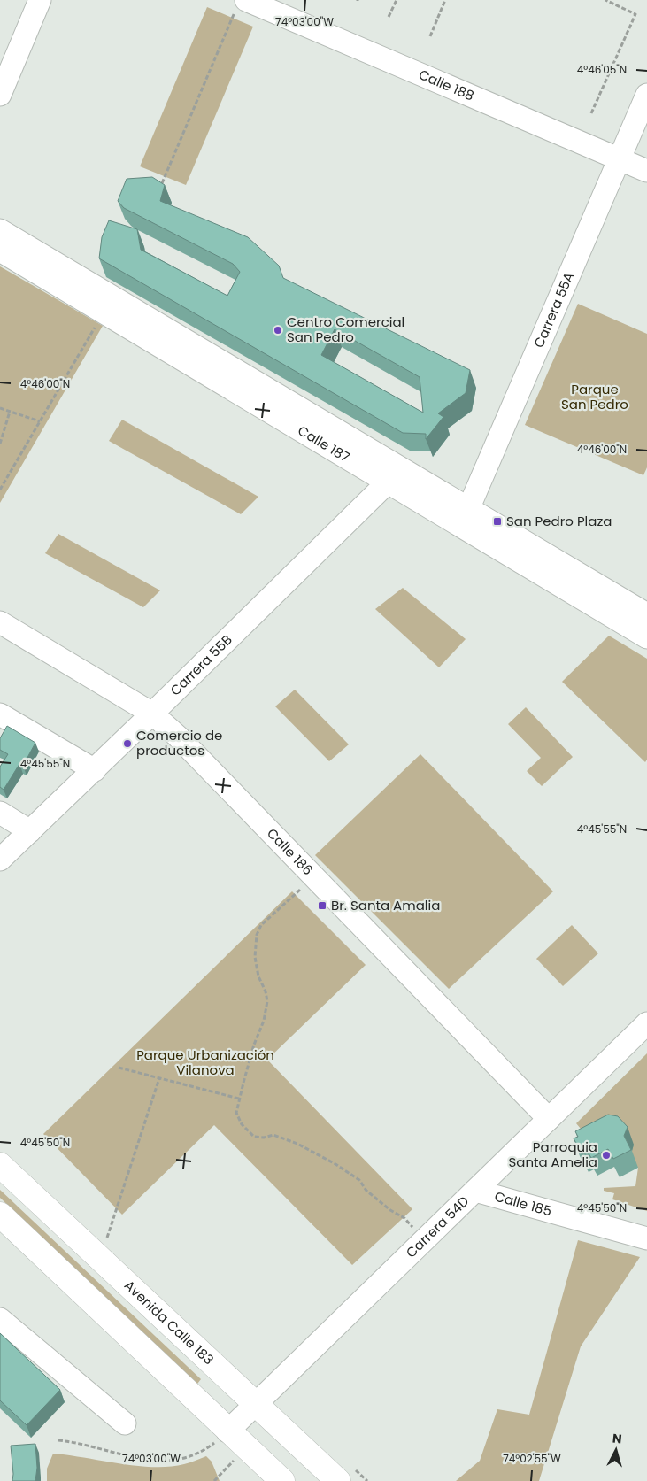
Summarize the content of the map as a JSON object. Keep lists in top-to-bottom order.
{
  "streets": {
    "main road": ["Avenida Calle 183"],
    "street": [
      "Calle 188",
      "Carrera 55A",
      "Calle 187",
      "Carrera 55B",
      "Calle 186",
      "Calle 185",
      "Carrera 54D"
    ]
  },
  "crossings": [
    ["Calle 188", "Carrera 55A"],
    ["Carrera 55A", "Calle 187"],
    ["Calle 187", "Carrera 55B"],
    ["Carrera 55B", "Calle 186"],
    ["Calle 186", "Carrera 54D"],
    ["Calle 185", "Carrera 54D"],
    ["Carrera 54D", "Avenida Calle 183"]
  ],
  "parks": ["Parque San Pedro", "Parque Urbanización Vilanova"],
  "places": {
    "other": ["Centro Comercial San Pedro", "Comercio de productos", "Parroquia Santa Amelia"],
    "transit": ["San Pedro Plaza", "Br. Santa Amalia"]
  },
  "north": "top",
  "coordinates": [
    "74°03'00\"W",
    "4°46'05\"N",
    "4°46'00\"N",
    "4°45'55\"N",
    "4°45'50\"N",
    "74°02'55\"W"
  ]
}
